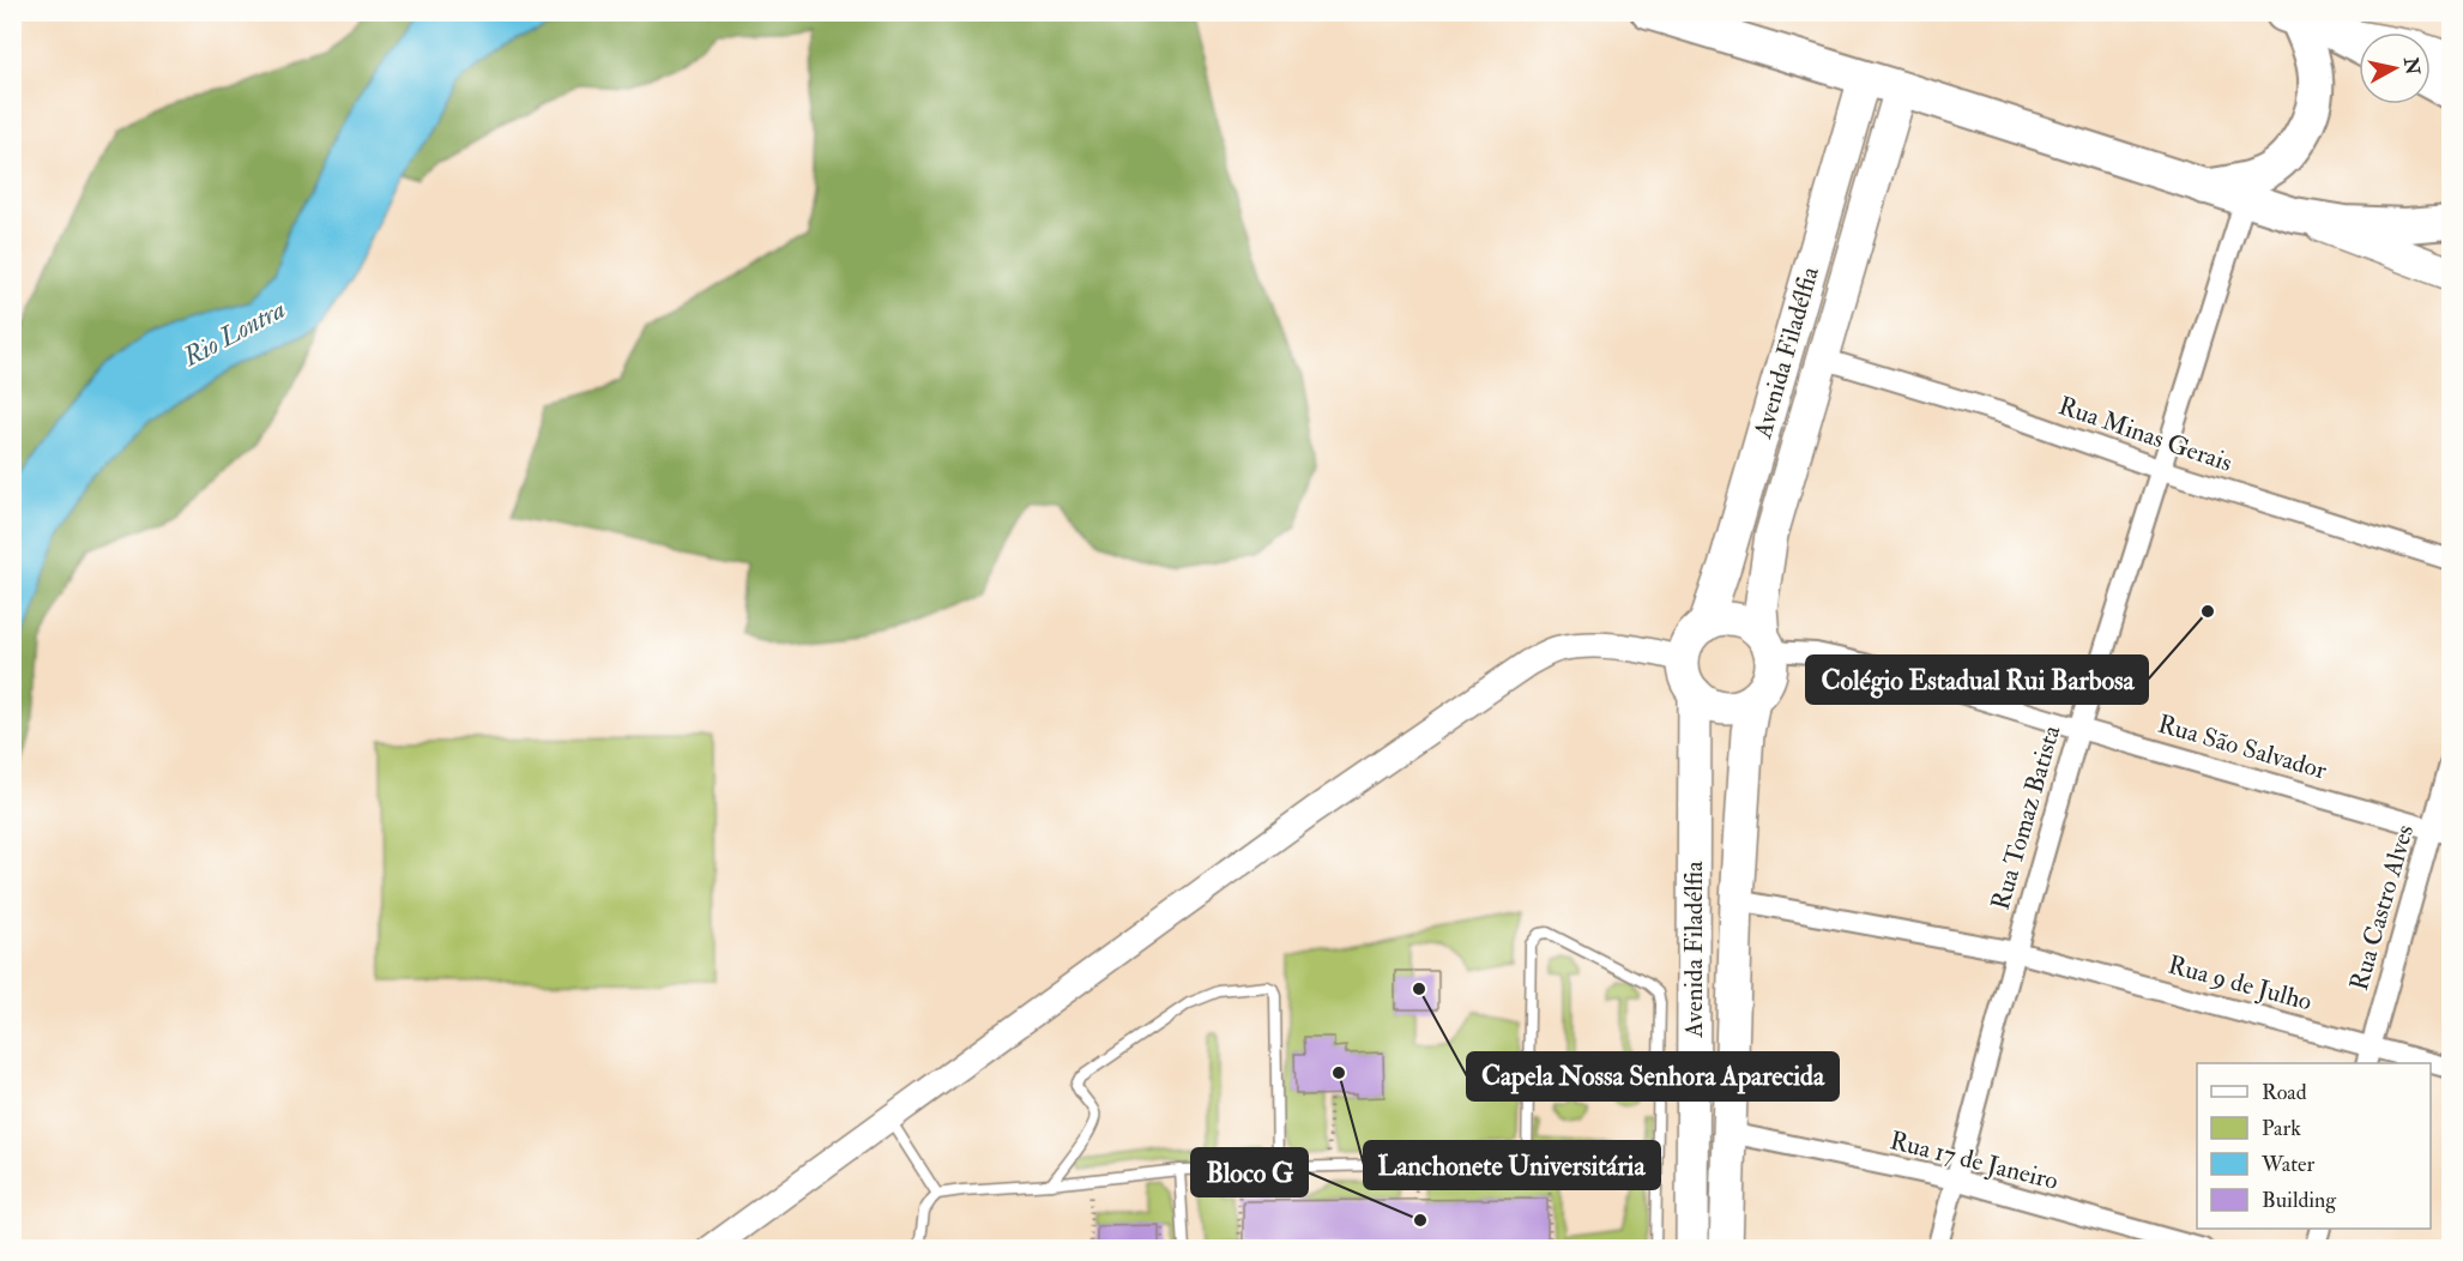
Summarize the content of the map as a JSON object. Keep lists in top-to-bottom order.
{
  "streets": {
    "main road": ["Avenida Filadélfia"],
    "street": [
      "Rua Minas Gerais",
      "Rua São Salvador",
      "Rua Tomaz Batista",
      "Rua Castro Alves",
      "Rua 9 de Julho",
      "Rua 17 de Janeiro"
    ]
  },
  "crossings": [
    ["Avenida Filadélfia", "Rua Minas Gerais"],
    ["Avenida Filadélfia", "Rua São Salvador"],
    ["Avenida Filadélfia", "Rua 9 de Julho"],
    ["Avenida Filadélfia", "Rua 17 de Janeiro"],
    ["Rua Minas Gerais", "Rua Tomaz Batista"],
    ["Rua São Salvador", "Rua Tomaz Batista"],
    ["Rua São Salvador", "Rua Castro Alves"],
    ["Rua Tomaz Batista", "Rua 9 de Julho"],
    ["Rua Tomaz Batista", "Rua 17 de Janeiro"],
    ["Rua Castro Alves", "Rua 9 de Julho"]
  ],
  "water": ["Rio Lontra"],
  "places": [
    "Colégio Estadual Rui Barbosa",
    "Capela Nossa Senhora Aparecida",
    "Lanchonete Universitária",
    "Bloco G"
  ],
  "legend": [
    "Road",
    "Park",
    "Water",
    "Building"
  ],
  "north": "right"
}
